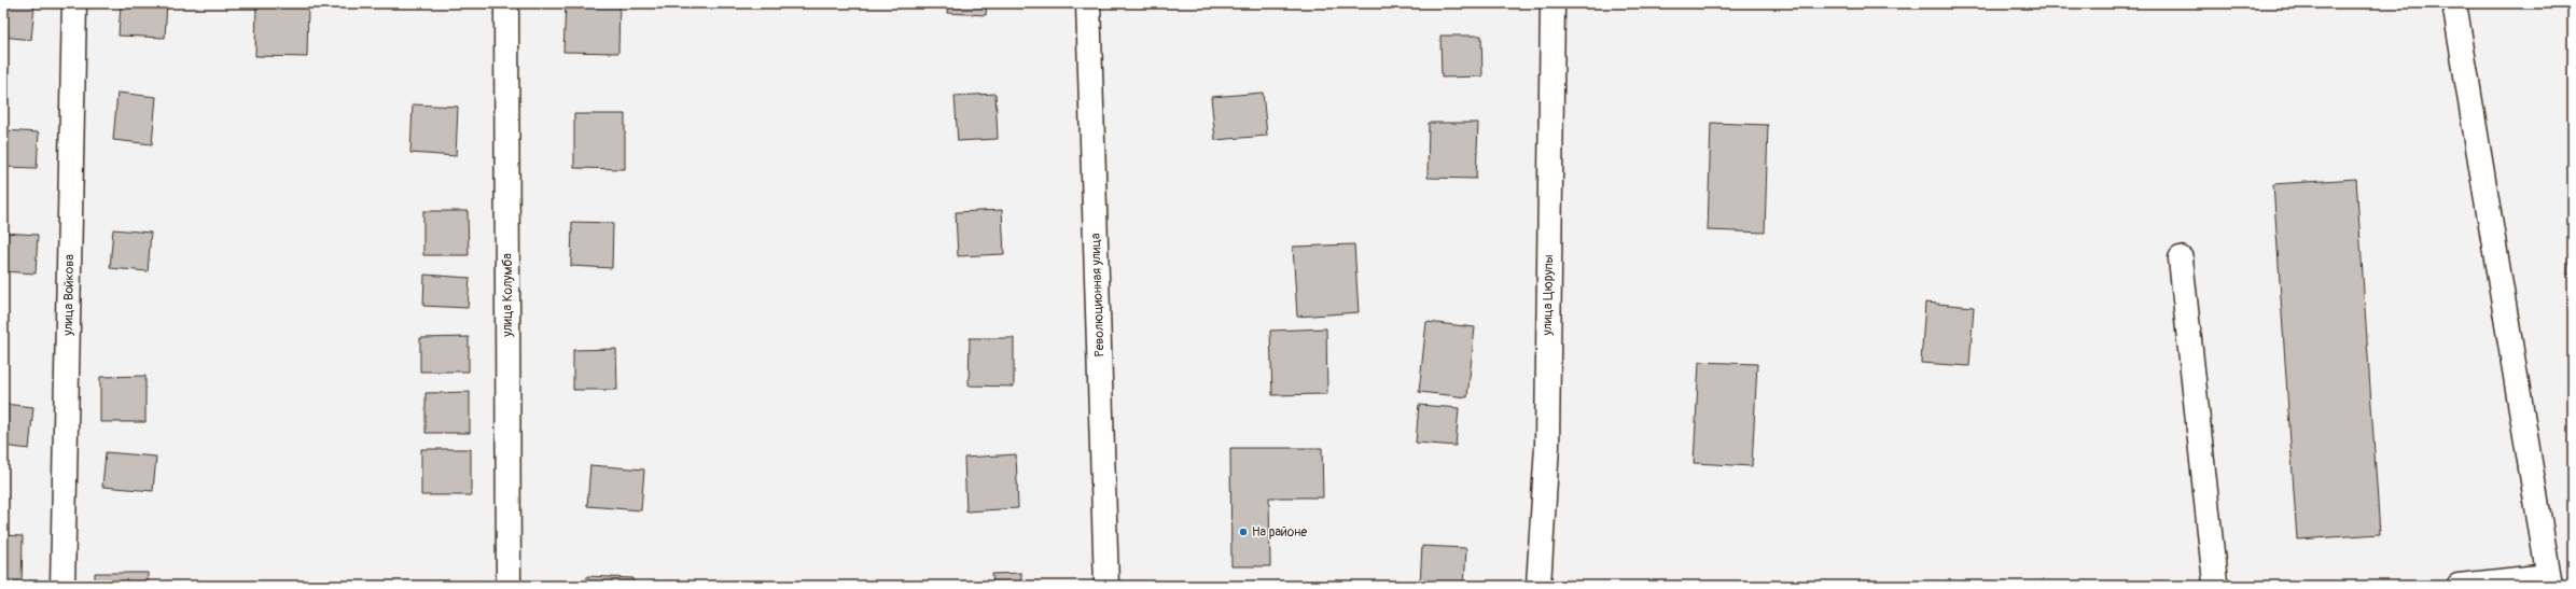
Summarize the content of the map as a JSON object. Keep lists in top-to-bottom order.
{
  "streets": {
    "street": [
      "улица Войкова",
      "улица Колумба",
      "Революционная улица",
      "улица Цюрупы"
    ]
  },
  "places": ["На районе"]
}
